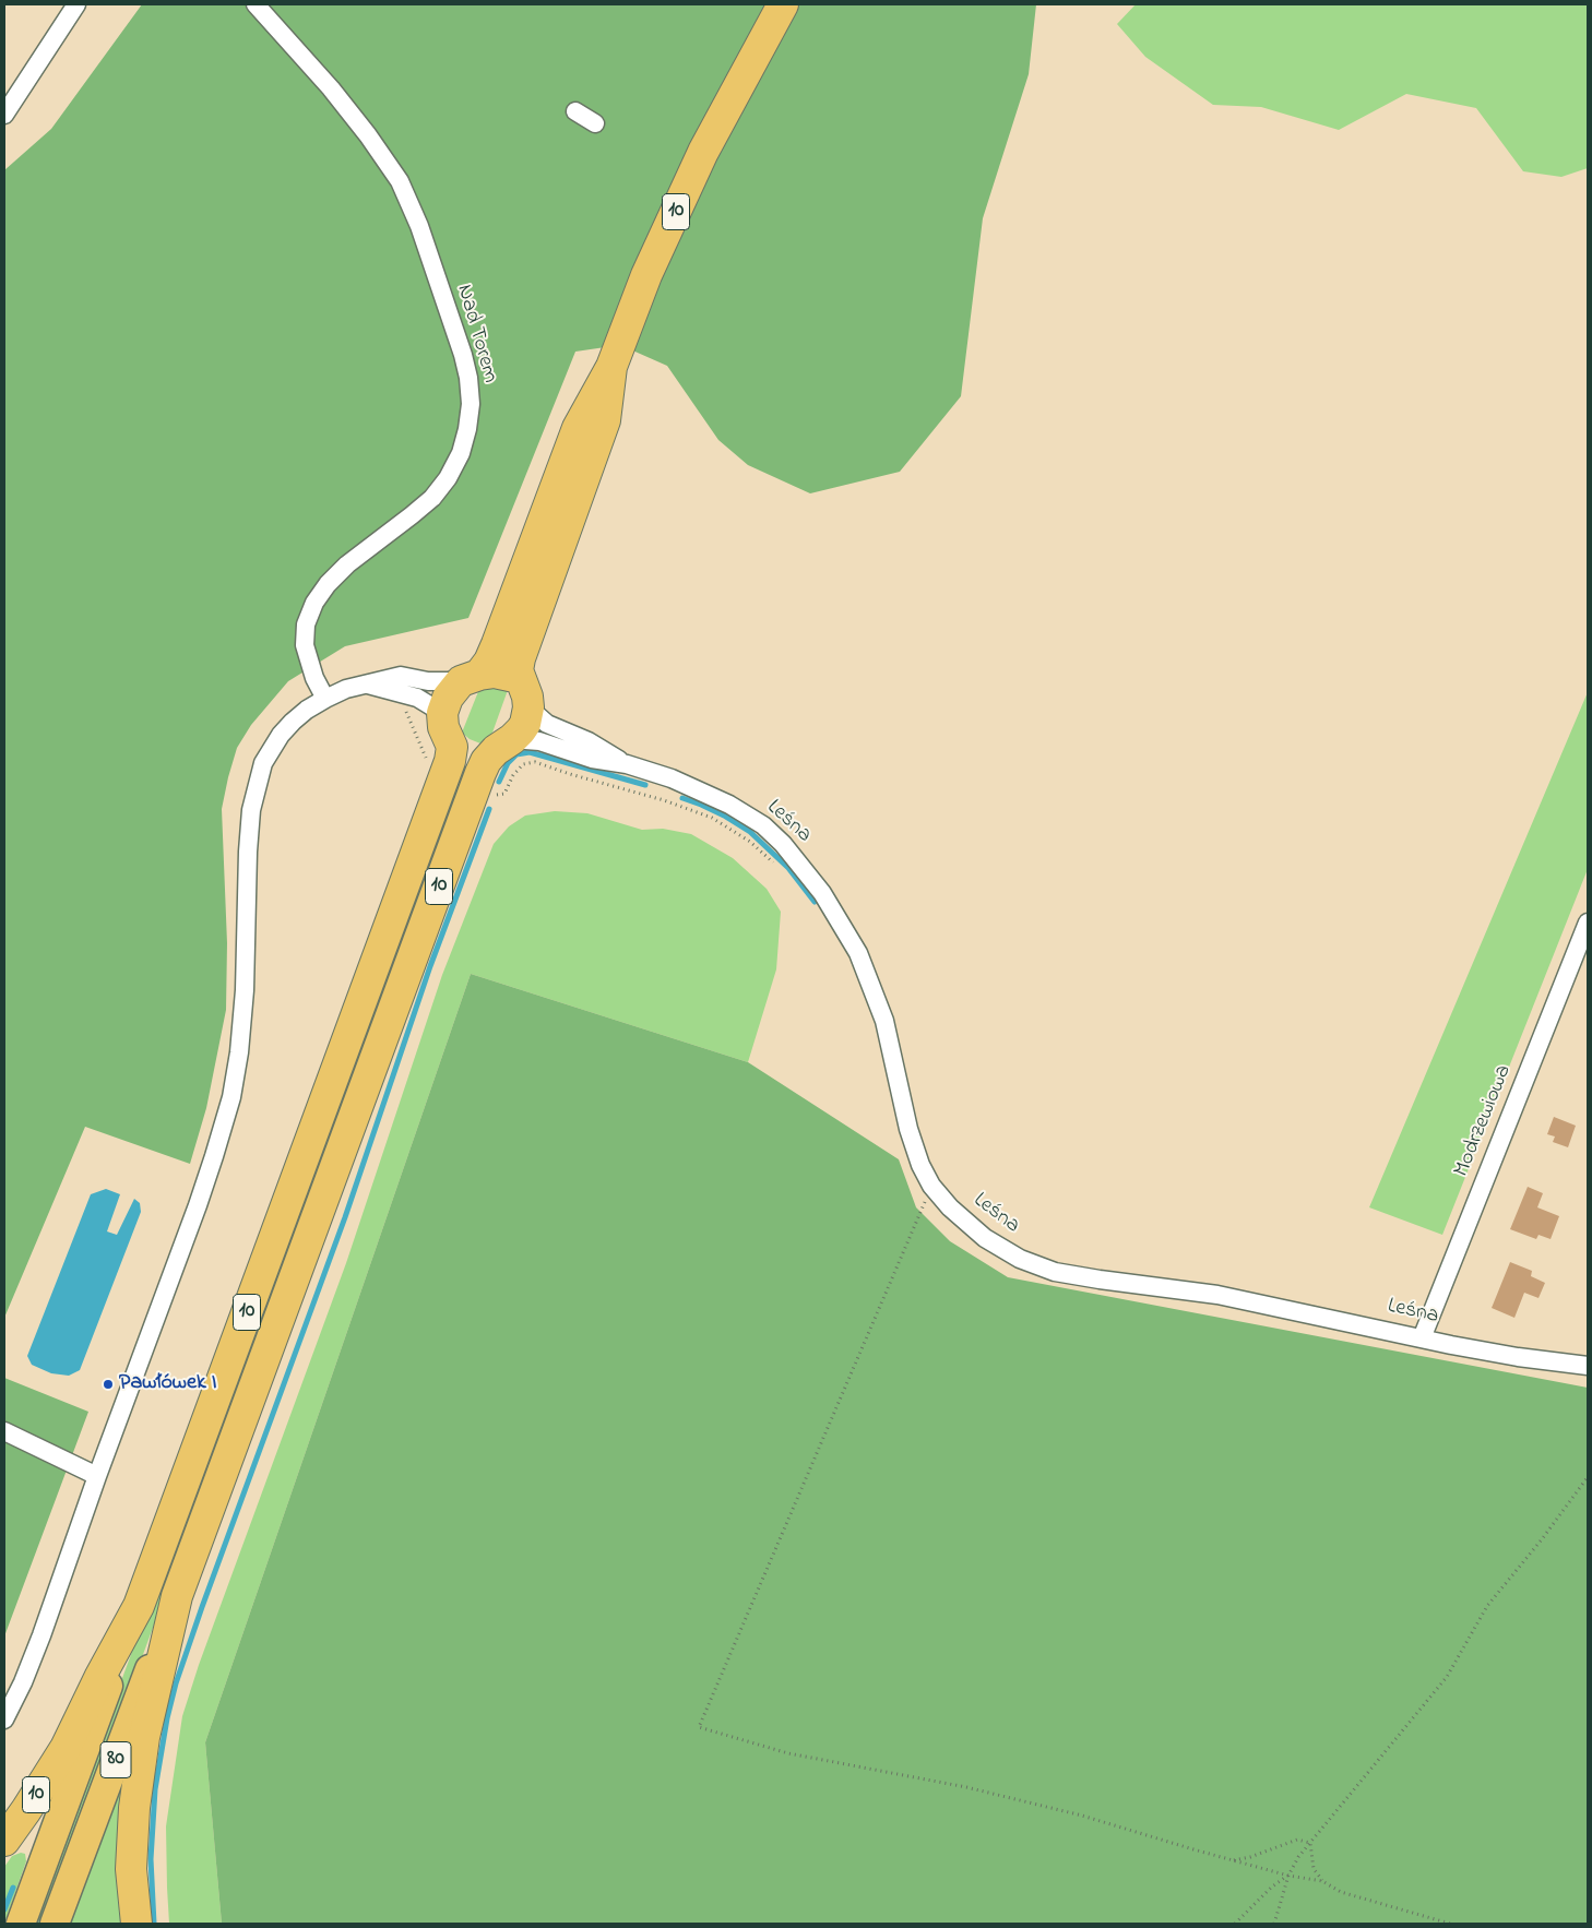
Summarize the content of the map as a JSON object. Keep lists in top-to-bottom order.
{
  "streets": {
    "highway": ["10"],
    "main road": ["80"],
    "street": ["Nad Torem", "Leśna", "Modrzewiowa"]
  },
  "crossings": [
    ["10", "Leśna"],
    ["10", "80"],
    ["Leśna", "Modrzewiowa"]
  ],
  "places": ["Pawłówek I"]
}
